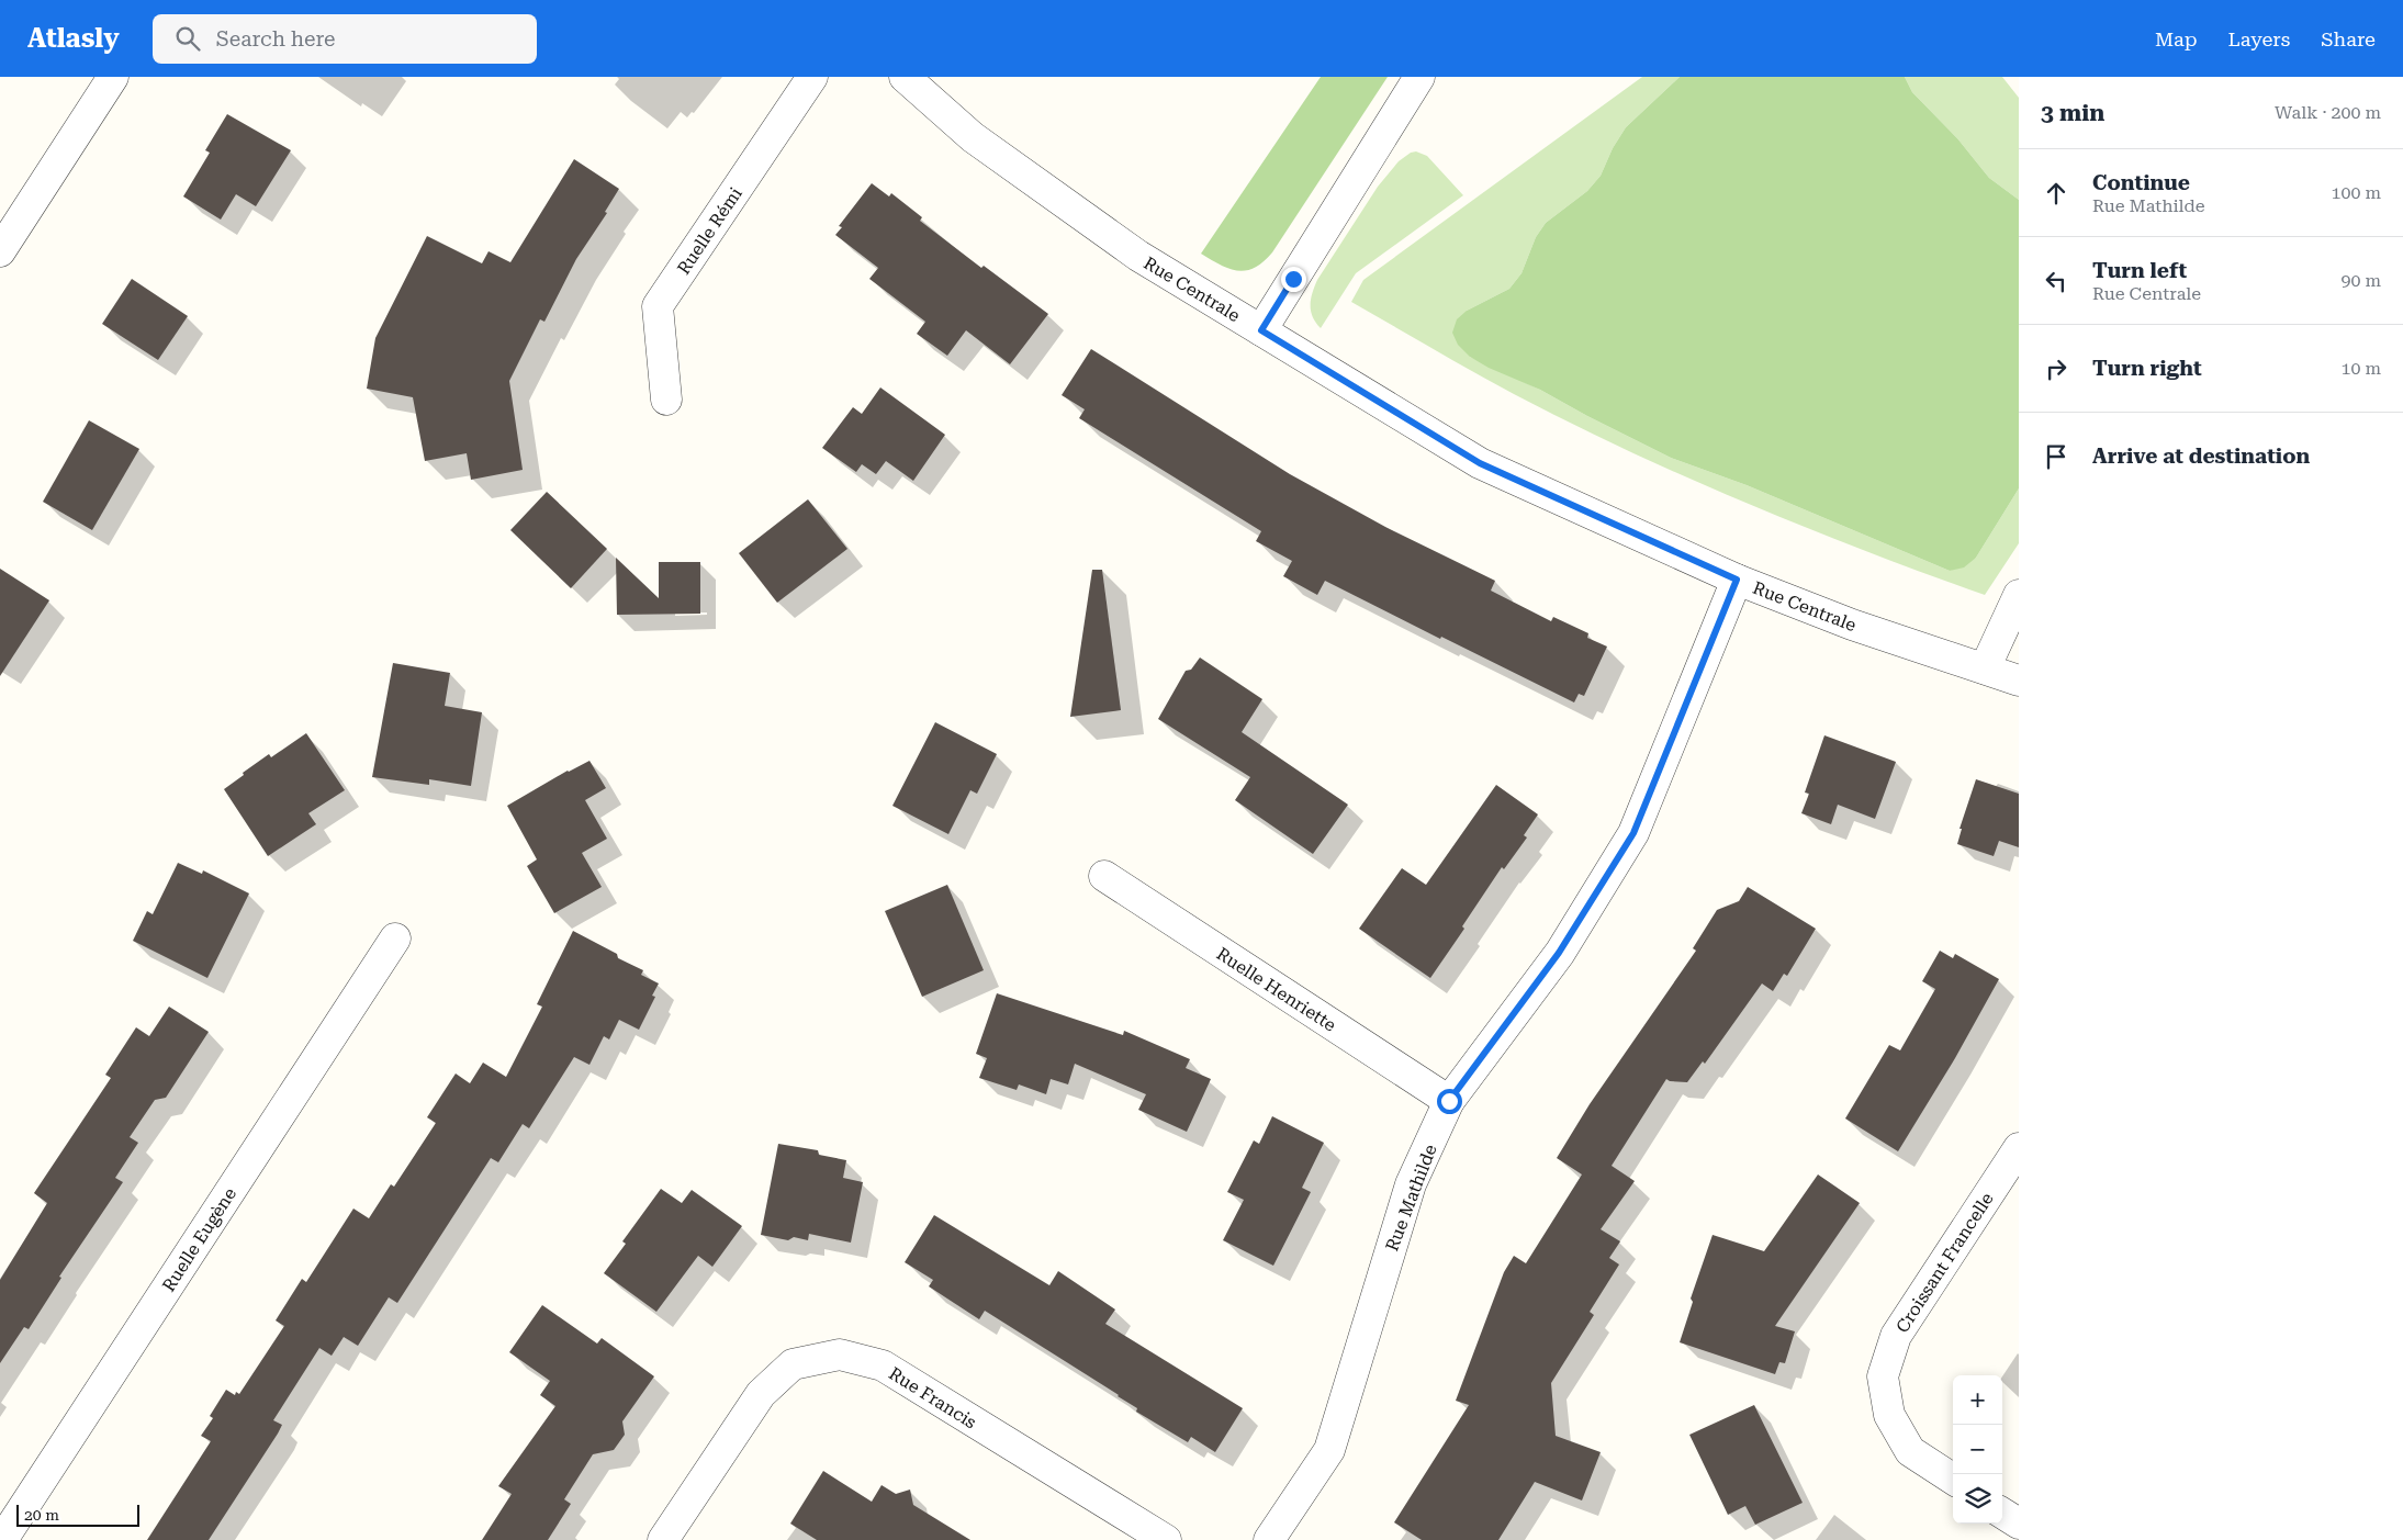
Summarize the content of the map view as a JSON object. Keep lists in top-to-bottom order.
{
  "streets": {
    "street": [
      "Ruelle Rémi",
      "Rue Centrale",
      "Ruelle Henriette",
      "Rue Mathilde",
      "Ruelle Eugène",
      "Croissant Francelle",
      "Rue Francis"
    ]
  },
  "crossings": [
    ["Rue Centrale", "Rue Mathilde"],
    ["Ruelle Henriette", "Rue Mathilde"]
  ],
  "scale_bar": "20 m",
  "page": {
    "header": "Atlasly",
    "search": "Search here",
    "nav": ["Map", "Layers", "Share"],
    "heading": ["3 min", "Walk · 200 m"],
    "list": [
      ["Continue", "Rue Mathilde", "100 m"],
      ["Turn left", "Rue Centrale", "90 m"],
      ["Turn right", "10 m"],
      "Arrive at destination"
    ],
    "map_buttons": ["+", "−"],
    "scale": "20 m"
  }
}
